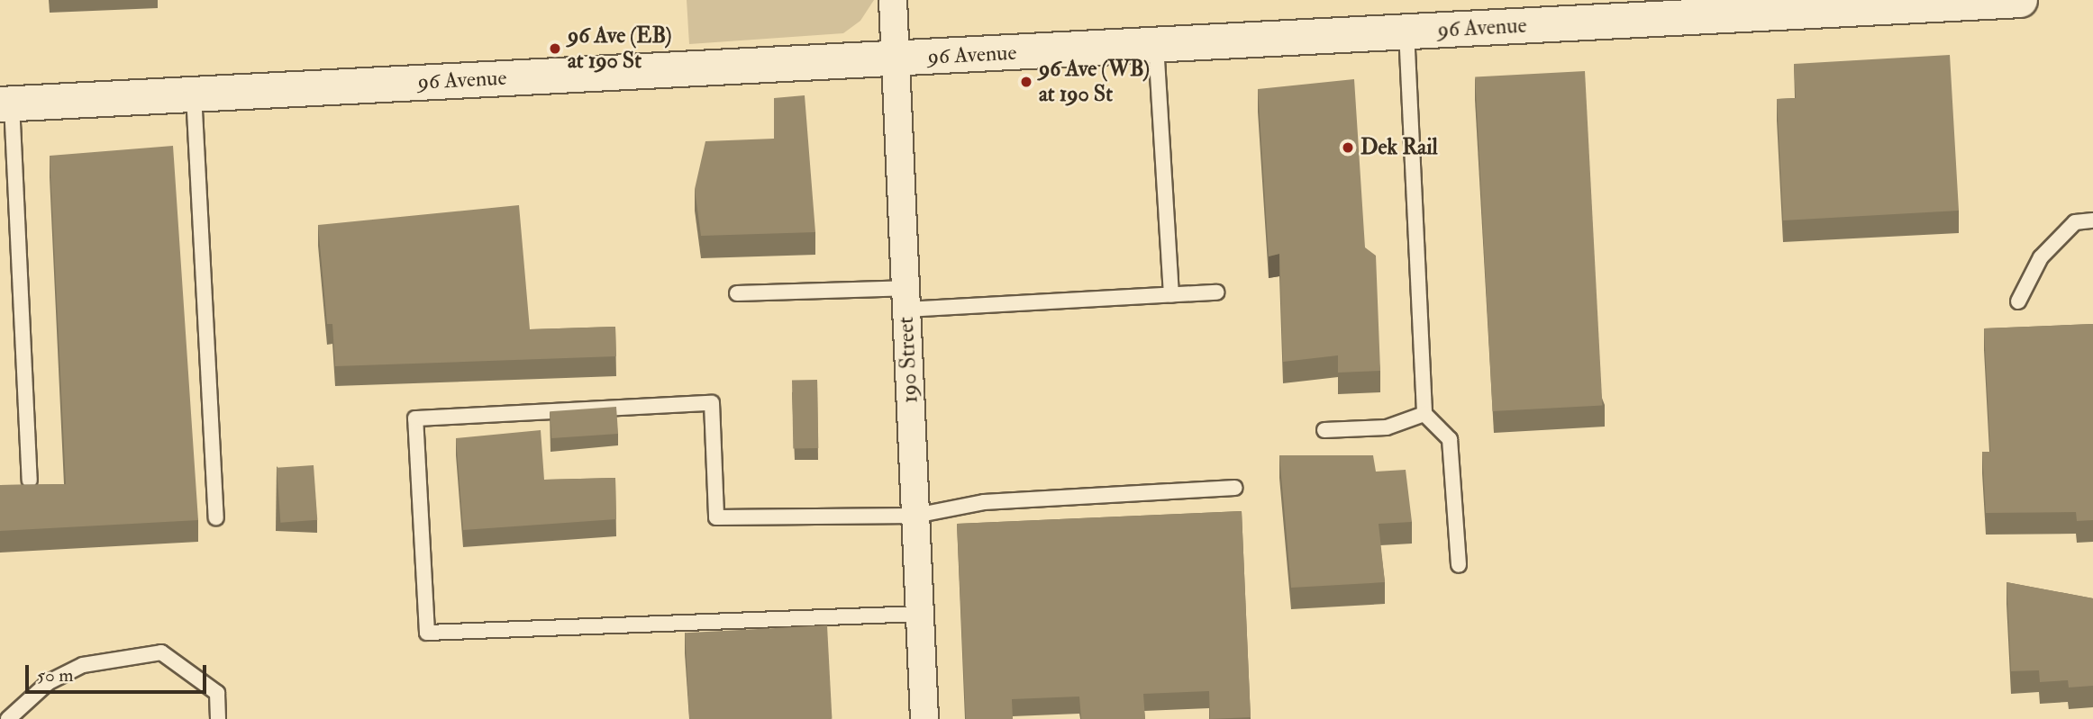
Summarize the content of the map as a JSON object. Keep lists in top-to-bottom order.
{
  "streets": {
    "main road": ["96 Avenue"],
    "street": ["190 Street"]
  },
  "crossings": [
    ["96 Avenue", "190 Street"]
  ],
  "places": ["96 Ave (EB) at 190 St", "96 Ave (WB) at 190 St", "Dek Rail"],
  "scale_bar": "50 m"
}
